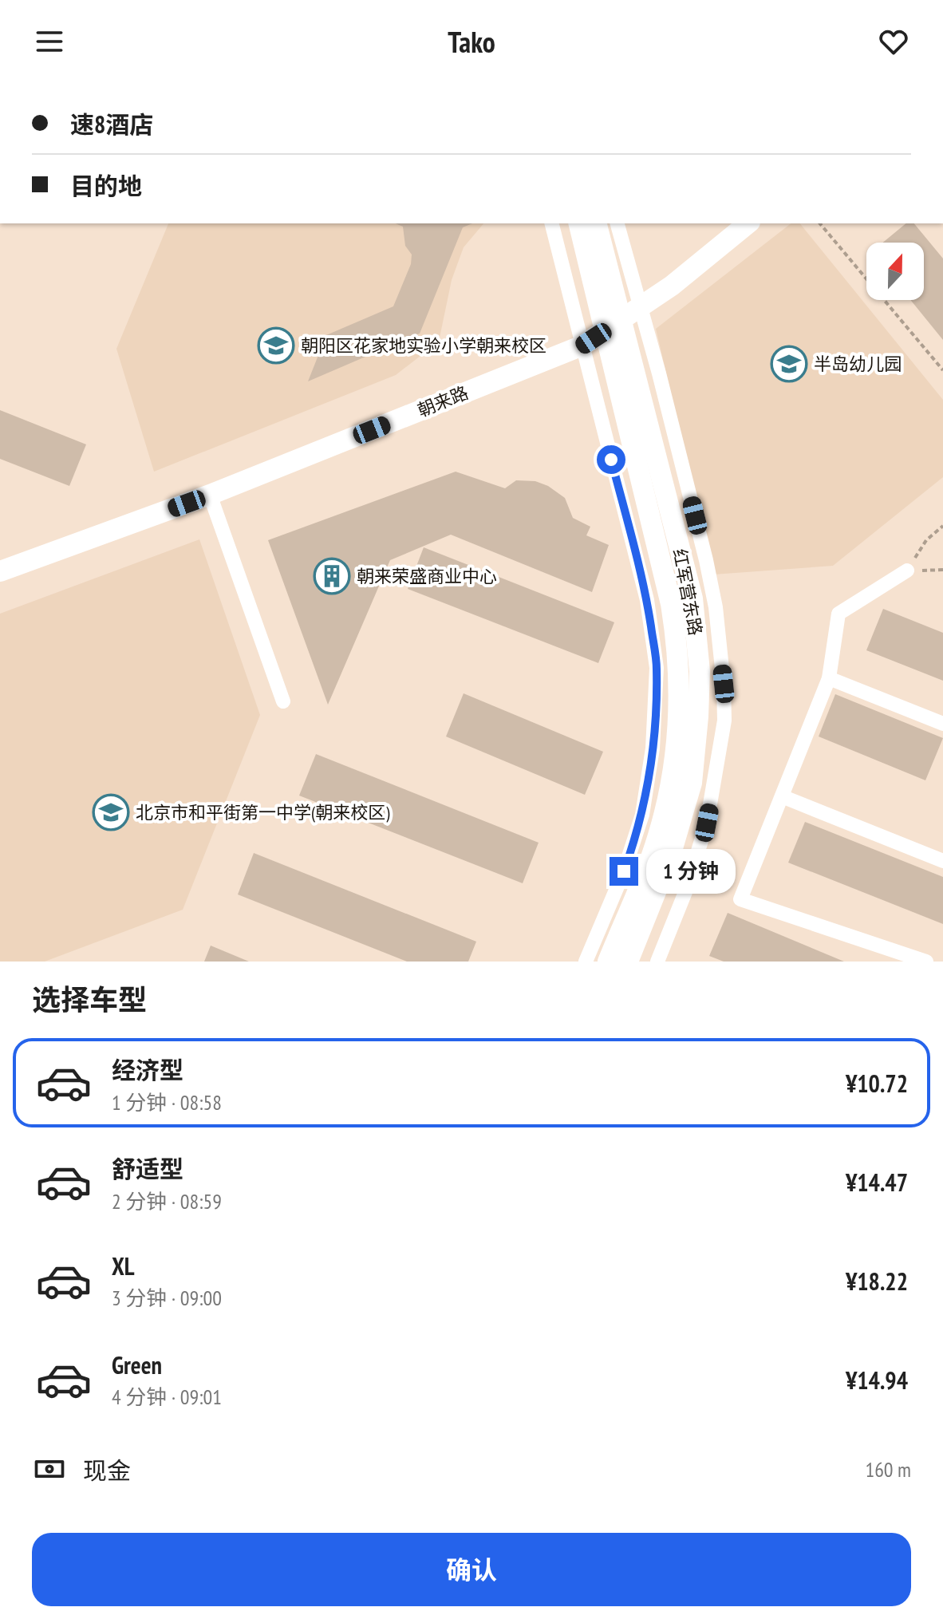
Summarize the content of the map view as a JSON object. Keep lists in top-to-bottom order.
{
  "streets": {
    "street": ["朝来路", "红军营东路"]
  },
  "crossings": [
    ["朝来路", "红军营东路"]
  ],
  "places": {
    "school or university": ["朝阳区花家地实验小学朝来校区", "半岛幼儿园", "北京市和平街第一中学(朝来校区)"],
    "building": ["朝来荣盛商业中心"]
  },
  "north": "top",
  "page": {
    "header": "Tako",
    "banner": ["速8酒店", "目的地"],
    "bubble": "1 分钟",
    "heading": "选择车型",
    "list": [
      {
        "name": "经济型",
        "note": "1 分钟 · 08:58",
        "value": "¥10.72"
      },
      {
        "name": "舒适型",
        "note": "2 分钟 · 08:59",
        "value": "¥14.47"
      },
      {
        "name": "XL",
        "note": "3 分钟 · 09:00",
        "value": "¥18.22"
      },
      {
        "name": "Green",
        "note": "4 分钟 · 09:01",
        "value": "¥14.94"
      }
    ],
    "pay": ["现金", "160 m"],
    "buttons": "确认"
  }
}
